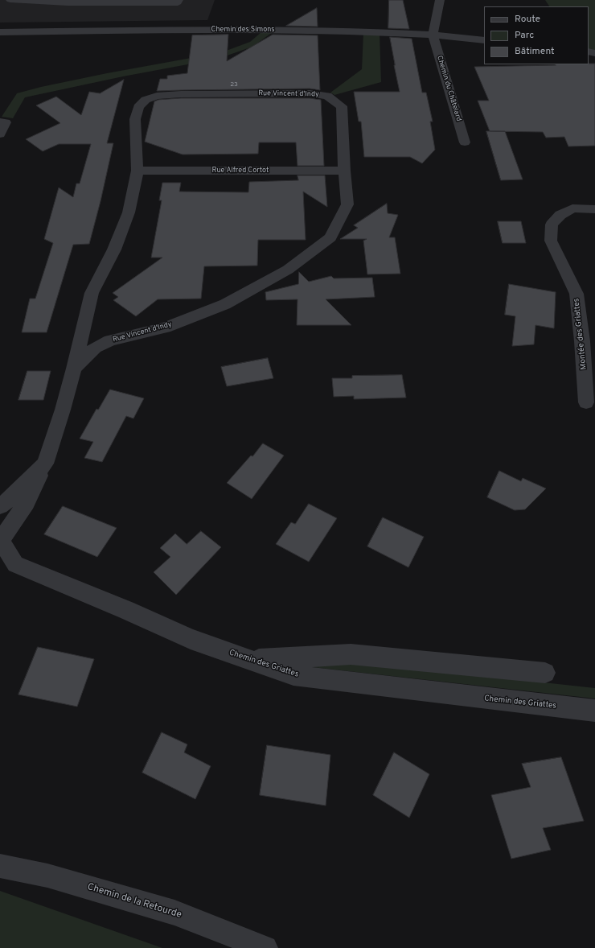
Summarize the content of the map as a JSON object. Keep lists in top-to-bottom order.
{
  "streets": {
    "street": [
      "Chemin des Simons",
      "Chemin du Châtelard",
      "Rue Vincent d'Indy",
      "Rue Alfred Cortot",
      "Montée des Griattes",
      "Chemin des Griattes",
      "Chemin de la Retourde"
    ]
  },
  "crossings": [
    ["Chemin des Simons", "Chemin du Châtelard"],
    ["Rue Vincent d'Indy", "Rue Alfred Cortot"]
  ],
  "house_numbers": ["23"],
  "legend": ["Route", "Parc", "Bâtiment"]
}
